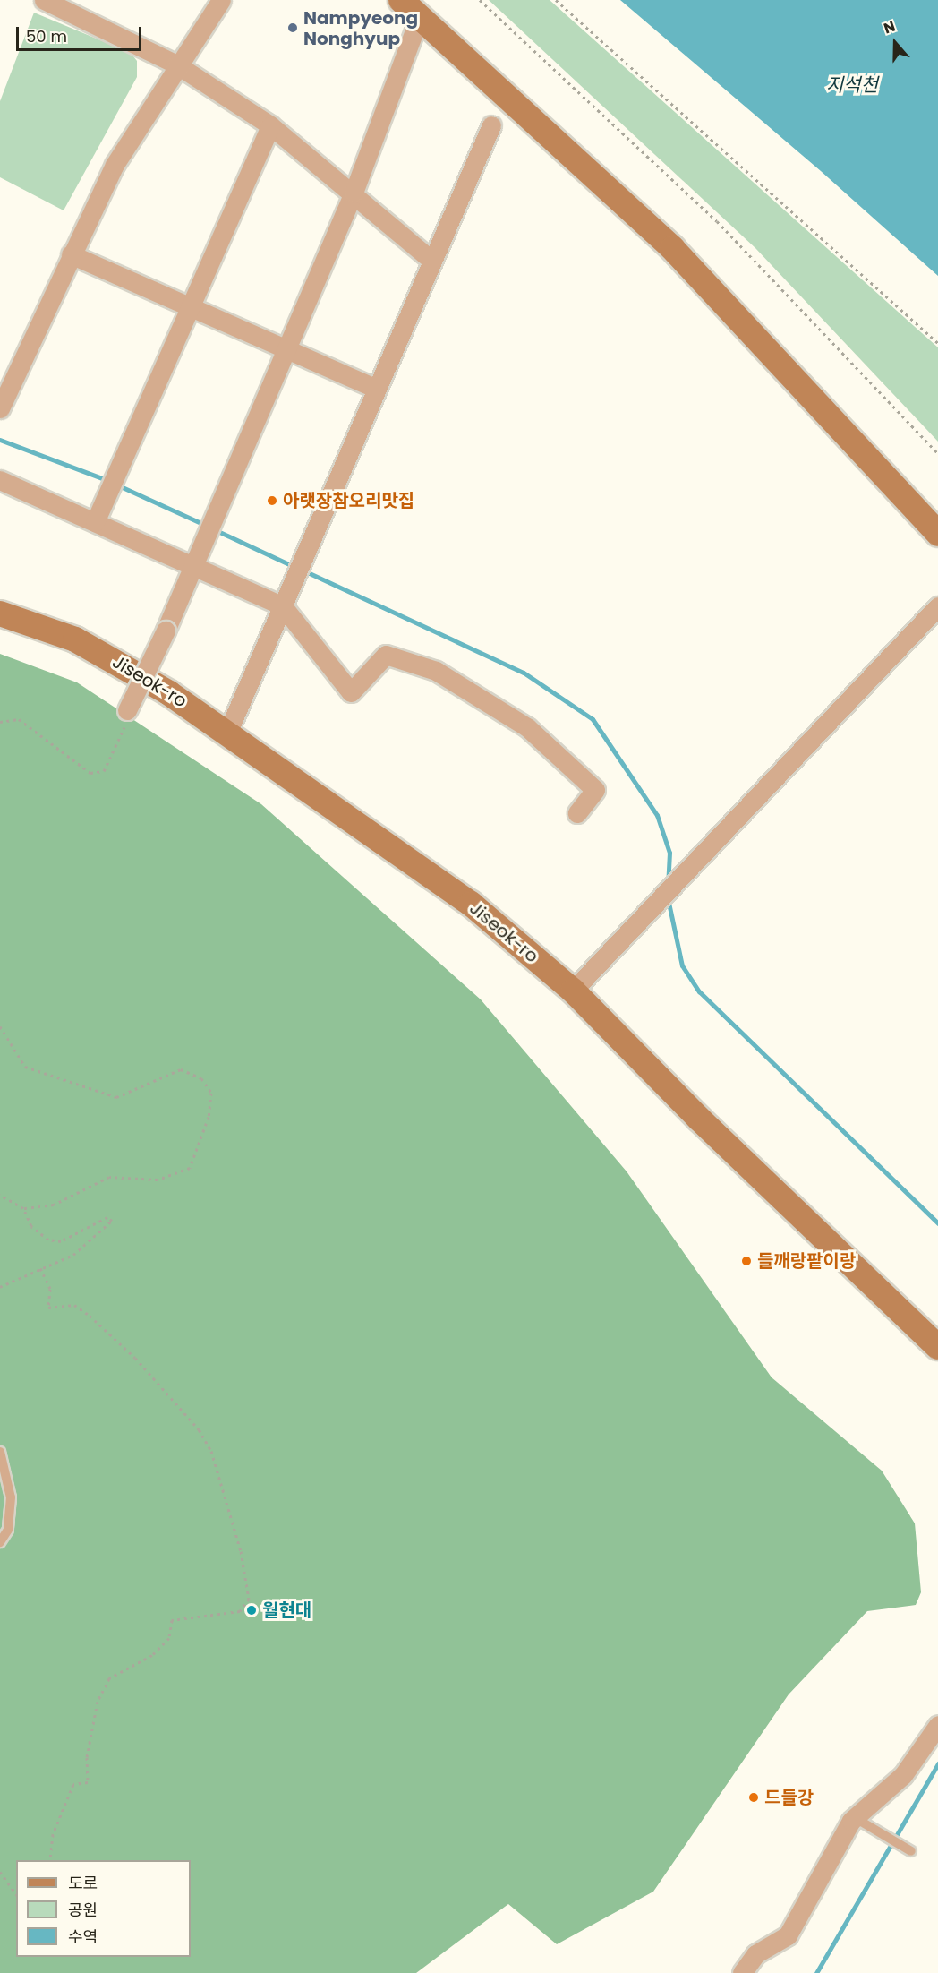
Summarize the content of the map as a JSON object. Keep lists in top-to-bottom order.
{
  "streets": {
    "main road": ["Jiseok-ro"]
  },
  "water": ["지석천"],
  "places": [
    "Nampyeong Nonghyup",
    "아랫장참오리맛집",
    "들깨랑팥이랑",
    "월현대",
    "드들강"
  ],
  "legend": ["도로", "공원", "수역"],
  "scale_bar": "50 m",
  "north": "top"
}
